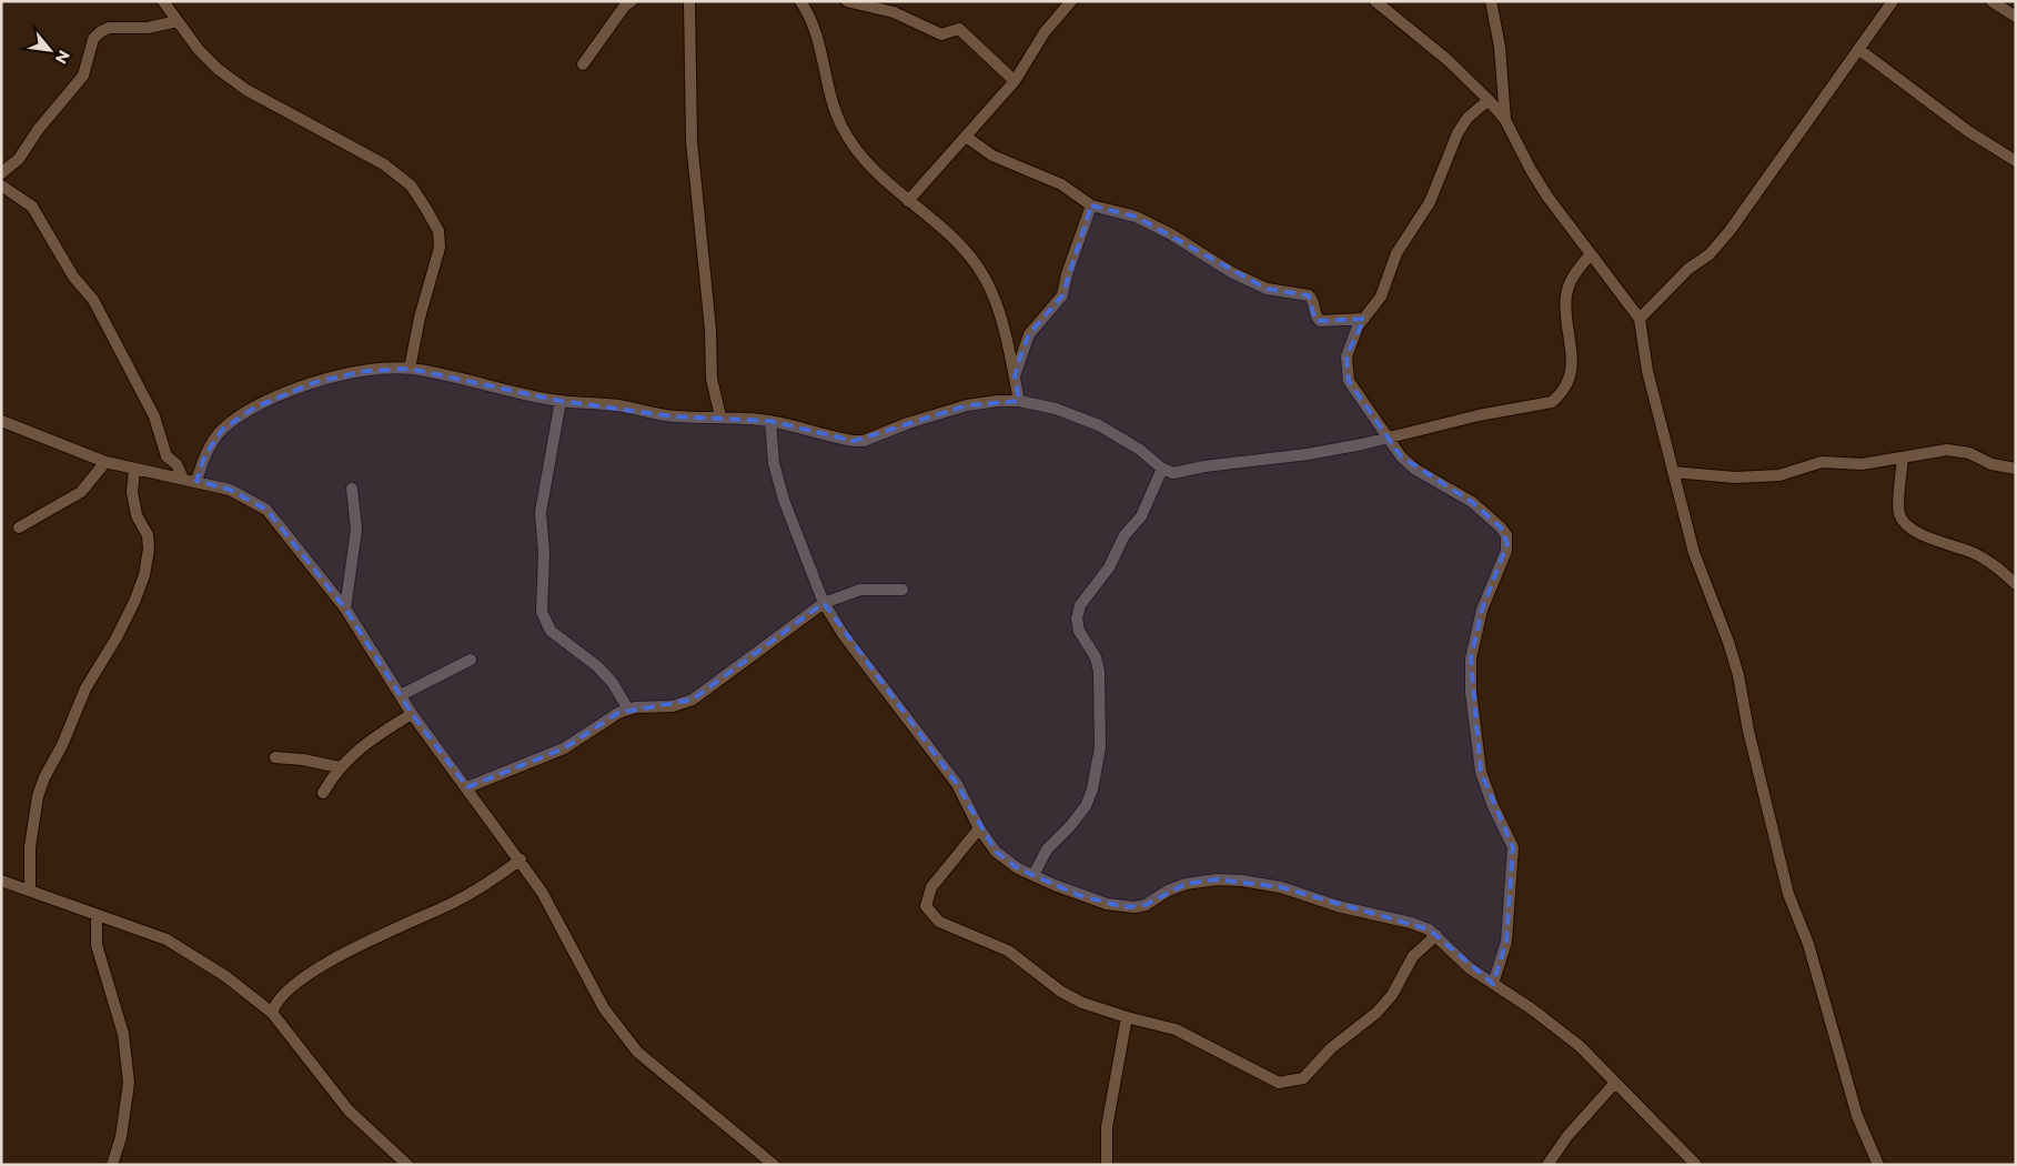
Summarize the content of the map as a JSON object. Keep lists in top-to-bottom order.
{
  "north": "bottom right"
}
